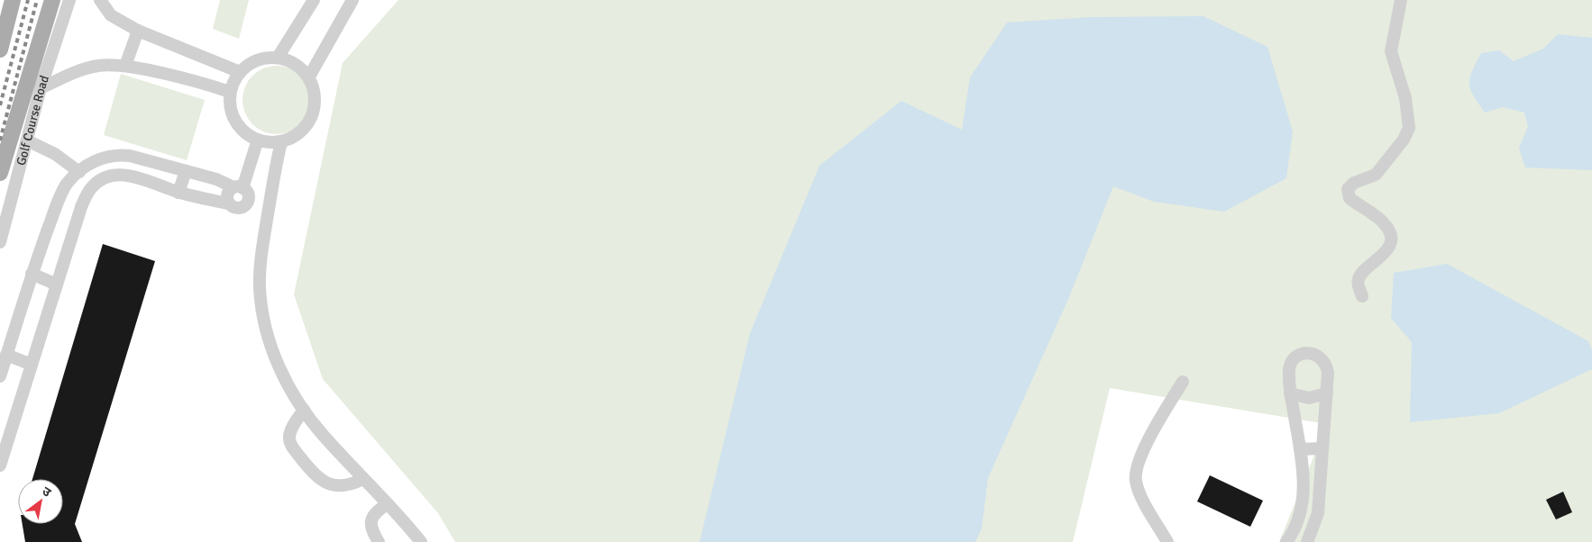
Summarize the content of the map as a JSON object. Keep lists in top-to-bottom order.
{
  "streets": {
    "street": ["Golf Course Road"]
  },
  "north": "top right"
}
